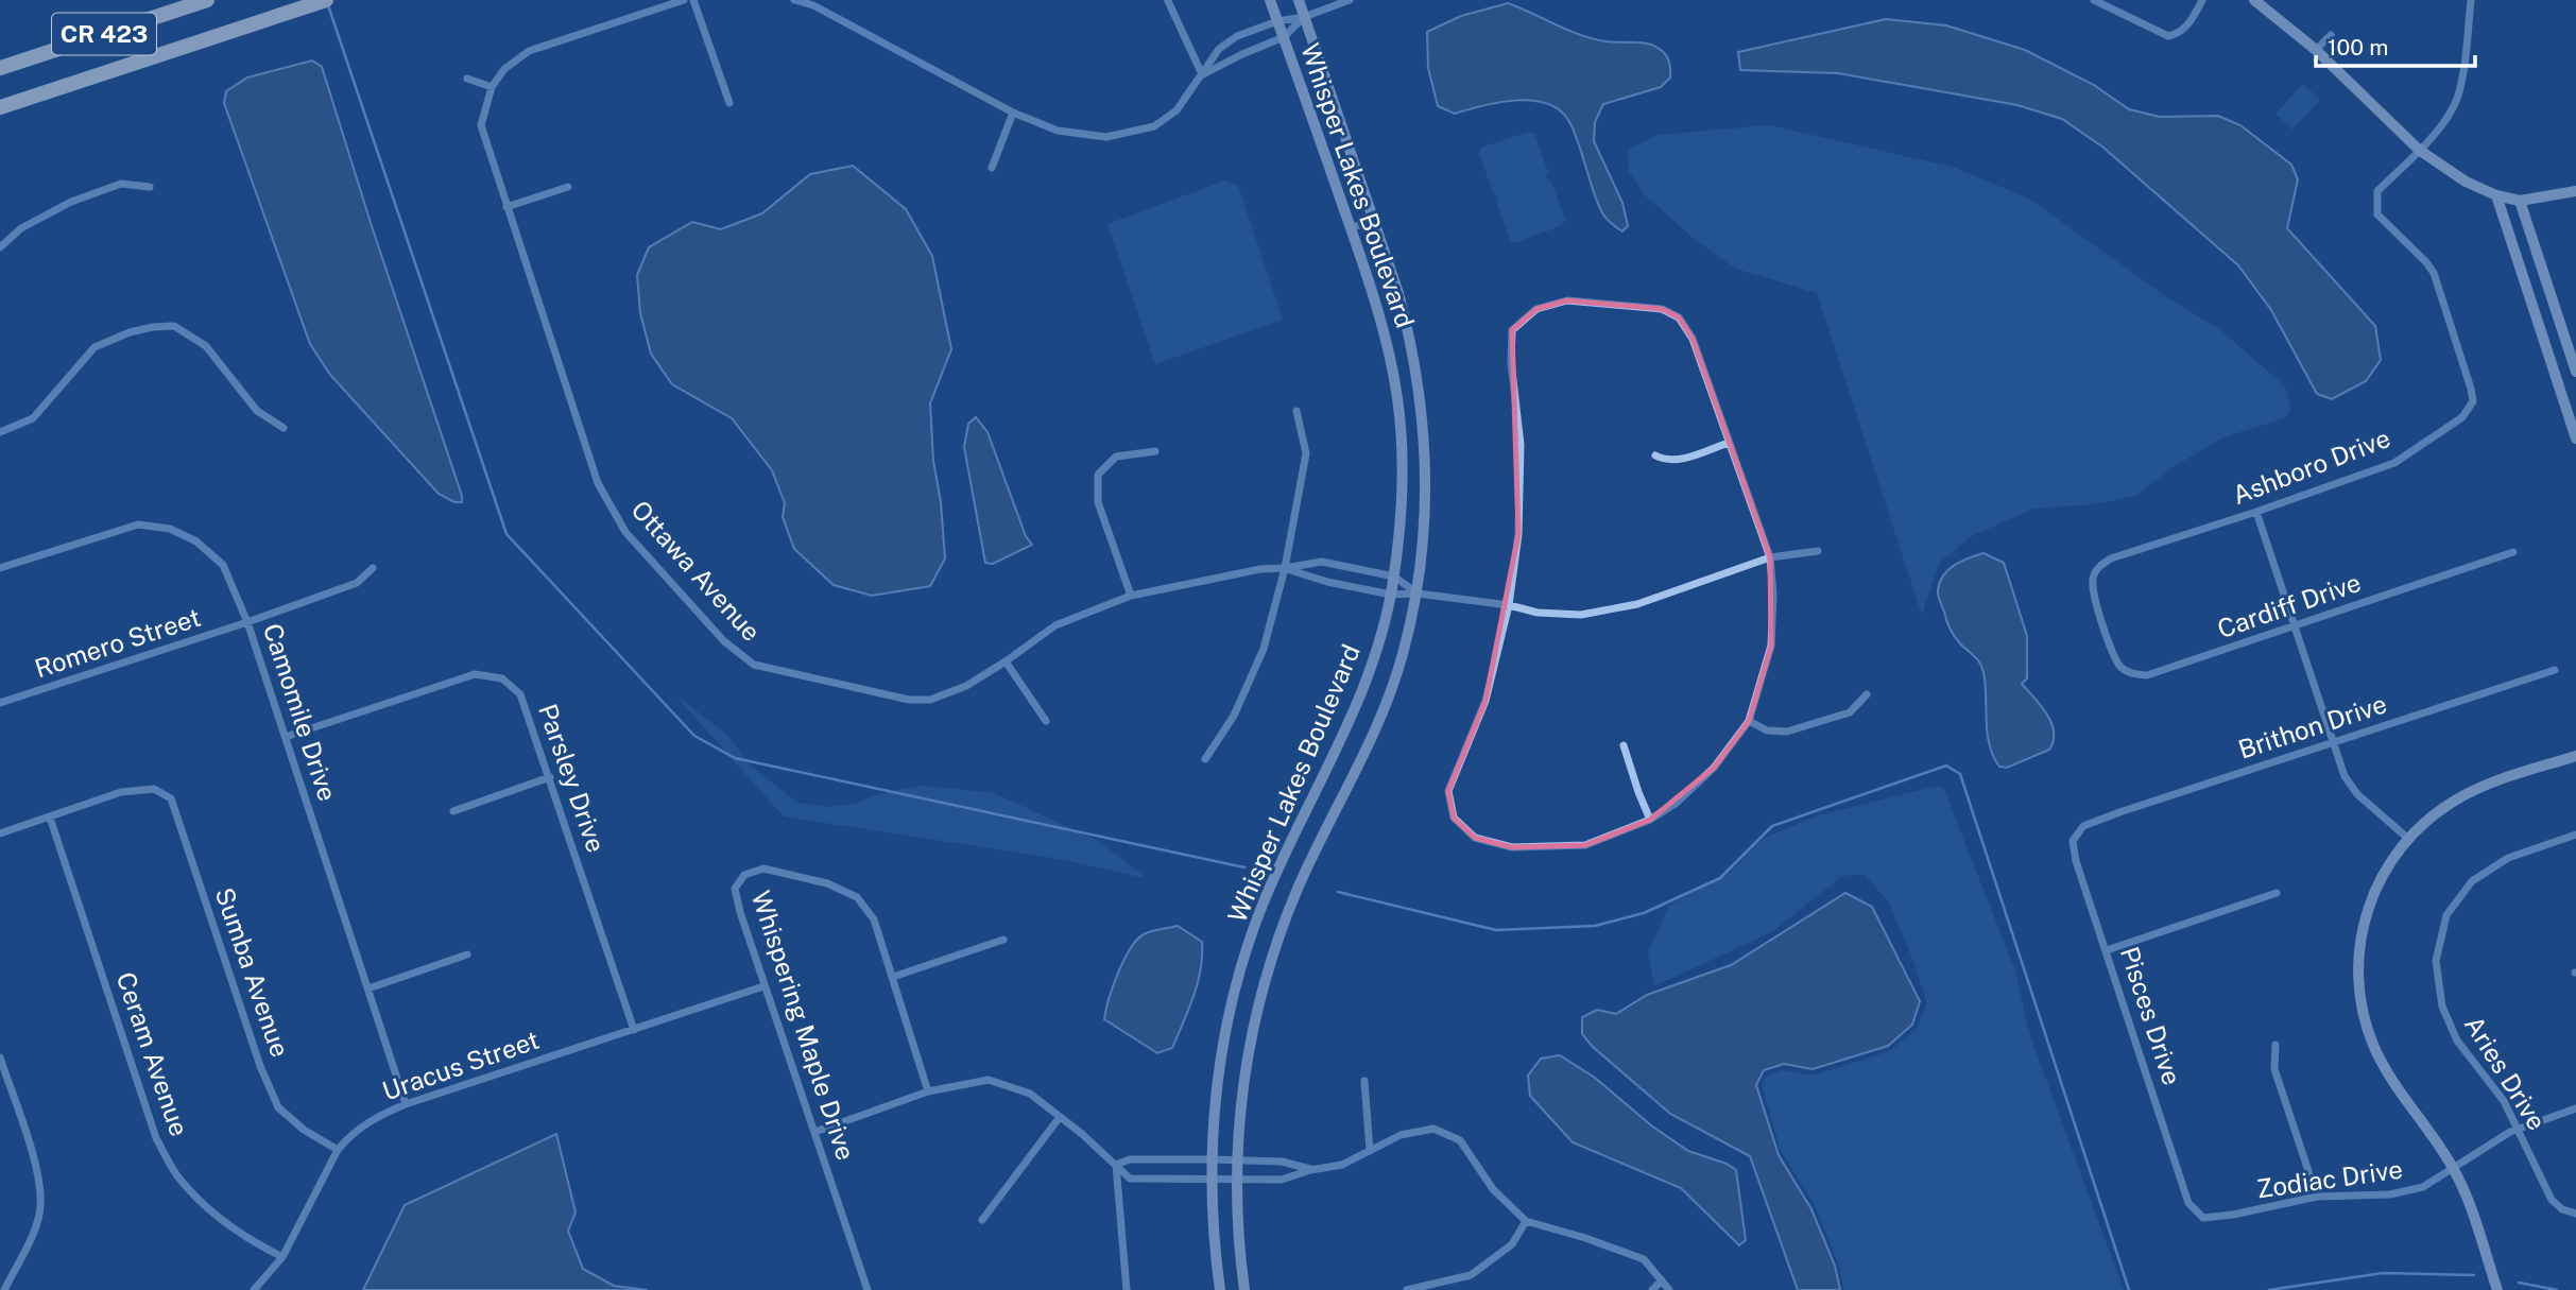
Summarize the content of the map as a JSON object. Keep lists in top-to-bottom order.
{
  "streets": {
    "highway": ["CR 423"],
    "street": [
      "Whisper Lakes Boulevard",
      "Ashboro Drive",
      "Ottawa Avenue",
      "Cardiff Drive",
      "Romero Street",
      "Camomile Drive",
      "Brithon Drive",
      "Parsley Drive",
      "Sumba Avenue",
      "Pisces Drive",
      "Whispering Maple Drive",
      "Ceram Avenue",
      "Uracus Street",
      "Aries Drive",
      "Zodiac Drive"
    ]
  },
  "crossings": [
    ["Whisper Lakes Boulevard", "Ottawa Avenue"],
    ["Ashboro Drive", "Cardiff Drive"],
    ["Romero Street", "Camomile Drive"],
    ["Camomile Drive", "Parsley Drive"],
    ["Camomile Drive", "Uracus Street"],
    ["Brithon Drive", "Pisces Drive"],
    ["Parsley Drive", "Uracus Street"],
    ["Sumba Avenue", "Ceram Avenue"],
    ["Sumba Avenue", "Uracus Street"],
    ["Pisces Drive", "Zodiac Drive"],
    ["Whispering Maple Drive", "Uracus Street"],
    ["Ceram Avenue", "Uracus Street"],
    ["Aries Drive", "Zodiac Drive"]
  ],
  "scale_bar": "100 m"
}
